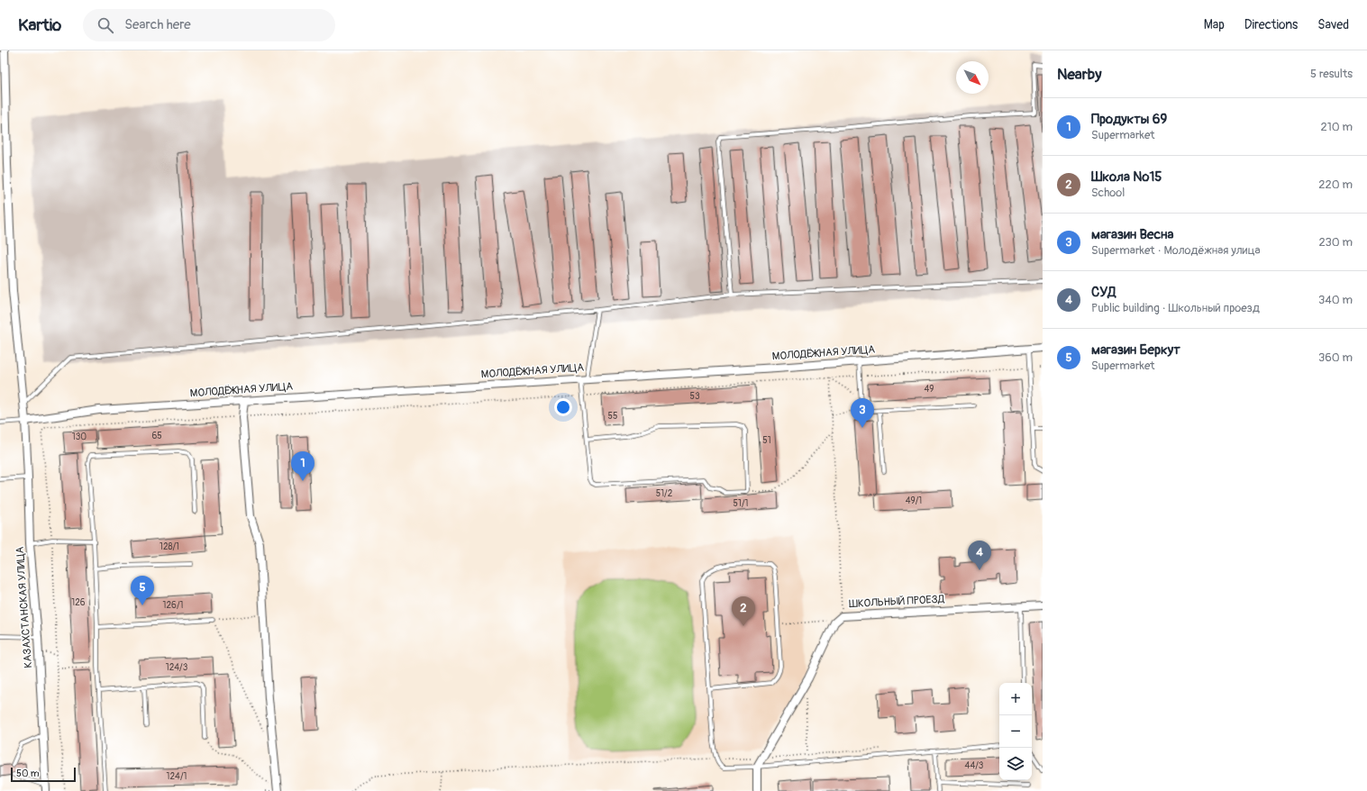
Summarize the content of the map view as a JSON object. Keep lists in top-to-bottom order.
{
  "streets": {
    "street": ["МОЛОДЁЖНАЯ УЛИЦА", "ШКОЛЬНЫЙ ПРОЕЗД", "КАЗАХСТАНСКАЯ УЛИЦА"]
  },
  "crossings": [
    ["МОЛОДЁЖНАЯ УЛИЦА", "КАЗАХСТАНСКАЯ УЛИЦА"]
  ],
  "house_numbers": [
    "49",
    "53",
    "55",
    "65",
    "130",
    "51",
    "51/2",
    "49/1",
    "51/1",
    "128/1",
    "126",
    "126/1",
    "124/3",
    "44/3",
    "124/1"
  ],
  "scale_bar": "50 m",
  "north": "bottom right",
  "page": {
    "header": "Kartio",
    "search": "Search here",
    "nav": ["Map", "Directions", "Saved"],
    "heading": ["Nearby", "5 results"],
    "list": [
      {
        "mark": "1",
        "name": "Продукты 69",
        "note": "Supermarket",
        "value": "210 m"
      },
      {
        "mark": "2",
        "name": "Школа №15",
        "note": "School",
        "value": "220 m"
      },
      {
        "mark": "3",
        "name": "магазин Весна",
        "note": "Supermarket · Молодёжная улица",
        "value": "230 m"
      },
      {
        "mark": "4",
        "name": "СУД",
        "note": "Public building · Школьный проезд",
        "value": "340 m"
      },
      {
        "mark": "5",
        "name": "магазин Беркут",
        "note": "Supermarket",
        "value": "360 m"
      }
    ],
    "pins": [
      "3",
      "1",
      "4",
      "5",
      "2"
    ],
    "map_buttons": ["+", "−"],
    "scale": "50 m"
  }
}
